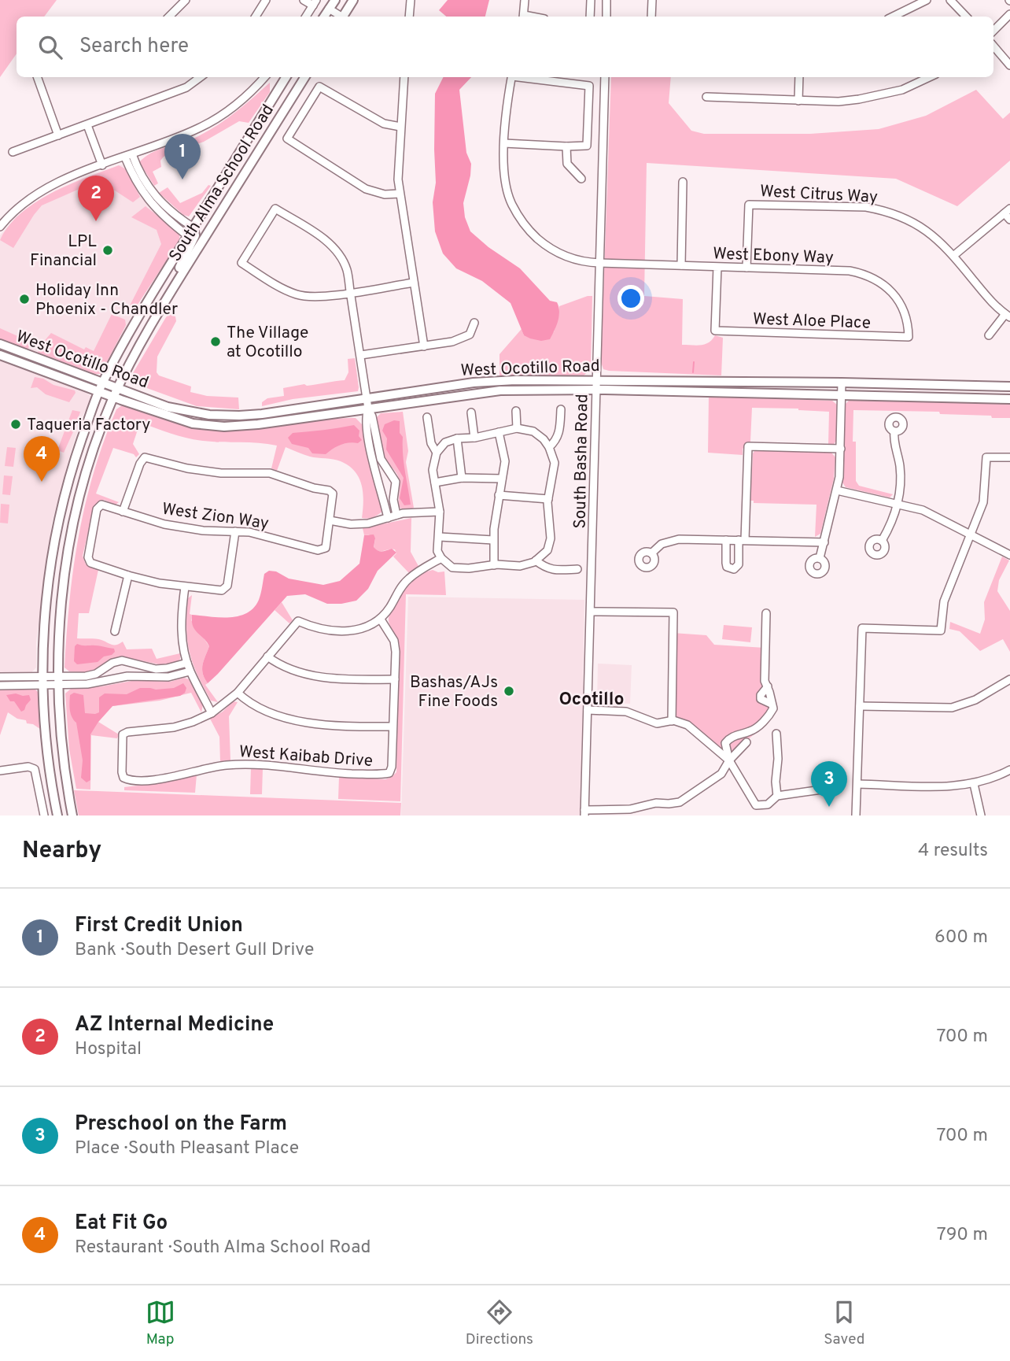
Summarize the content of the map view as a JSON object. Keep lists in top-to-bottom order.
{
  "streets": {
    "main road": ["South Alma School Road", "West Ocotillo Road"],
    "street": [
      "West Citrus Way",
      "West Ebony Way",
      "West Aloe Place",
      "South Basha Road",
      "West Zion Way",
      "West Kaibab Drive"
    ]
  },
  "crossings": [
    ["South Alma School Road", "West Ocotillo Road"],
    ["West Citrus Way", "West Ebony Way"],
    ["West Ebony Way", "West Aloe Place"],
    ["West Ebony Way", "South Basha Road"],
    ["West Ocotillo Road", "South Basha Road"]
  ],
  "districts": ["Ocotillo"],
  "places": [
    "LPL Financial",
    "Holiday Inn Phoenix - Chandler",
    "The Village at Ocotillo",
    "Taqueria Factory",
    "Bashas/AJs Fine Foods"
  ],
  "page": {
    "search": "Search here",
    "pins": [
      "1",
      "2",
      "4",
      "3"
    ],
    "heading": ["Nearby", "4 results"],
    "list": [
      {
        "mark": "1",
        "name": "First Credit Union",
        "note": "Bank · South Desert Gull Drive",
        "value": "600 m"
      },
      {
        "mark": "2",
        "name": "AZ Internal Medicine",
        "note": "Hospital",
        "value": "700 m"
      },
      {
        "mark": "3",
        "name": "Preschool on the Farm",
        "note": "Place · South Pleasant Place",
        "value": "700 m"
      },
      {
        "mark": "4",
        "name": "Eat Fit Go",
        "note": "Restaurant · South Alma School Road",
        "value": "790 m"
      }
    ],
    "nav": ["Map", "Directions", "Saved"]
  }
}
